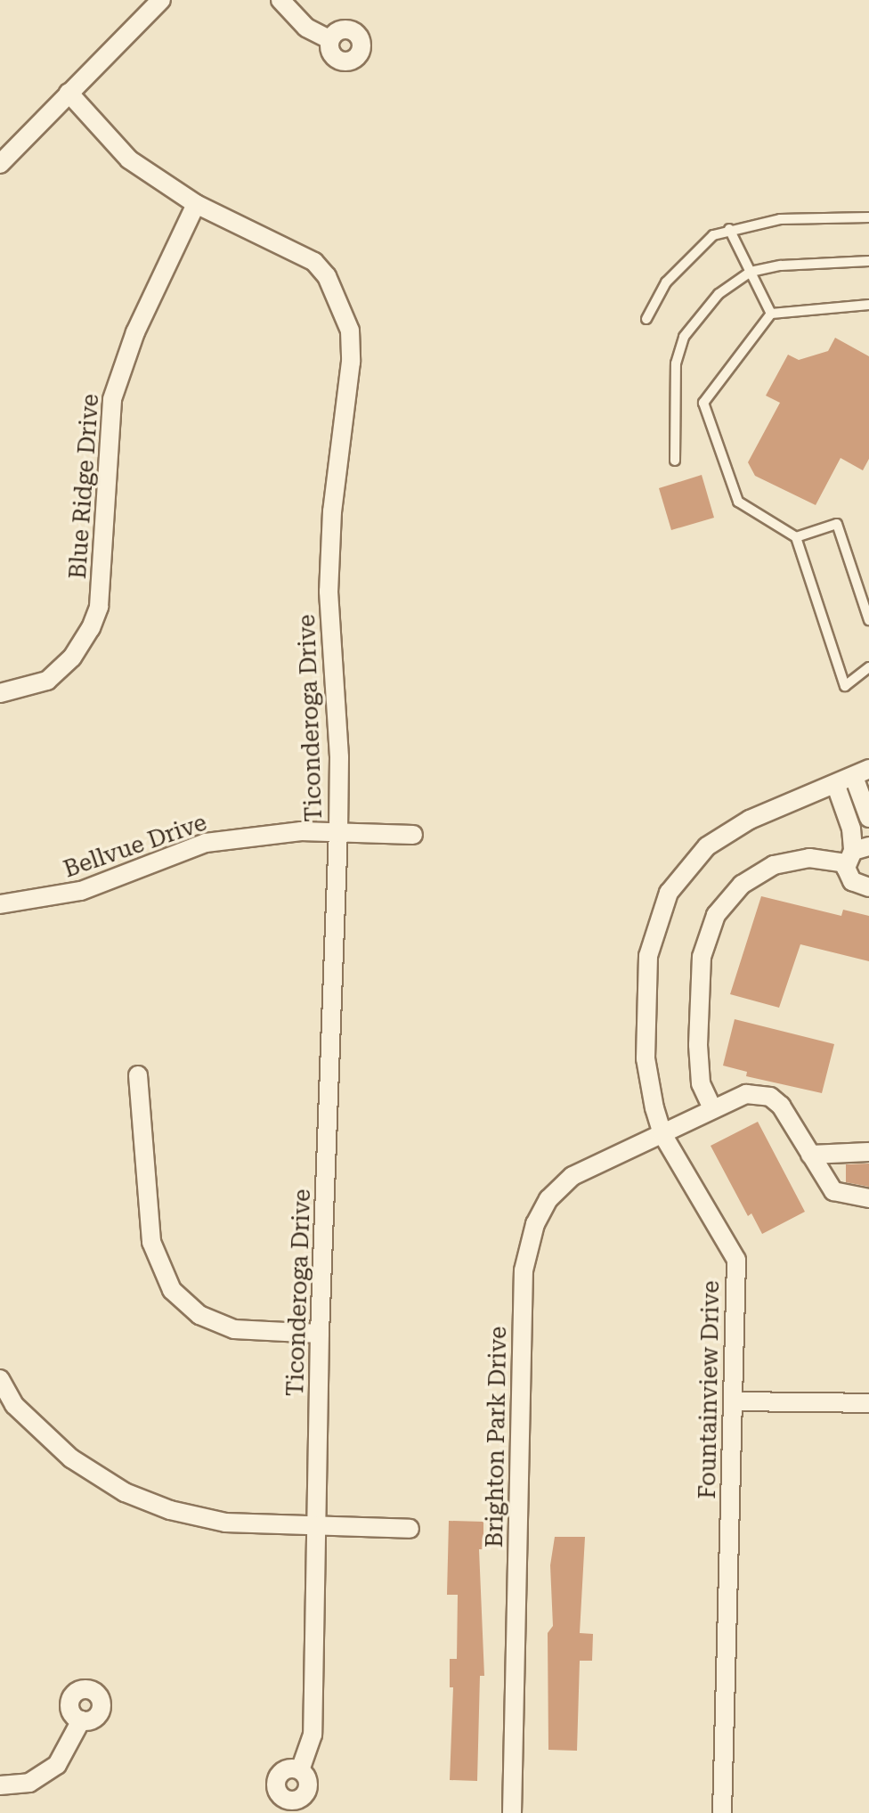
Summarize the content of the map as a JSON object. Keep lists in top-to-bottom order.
{
  "streets": {
    "street": [
      "Blue Ridge Drive",
      "Ticonderoga Drive",
      "Bellvue Drive",
      "Fountainview Drive",
      "Brighton Park Drive"
    ]
  },
  "crossings": [
    ["Blue Ridge Drive", "Ticonderoga Drive"],
    ["Ticonderoga Drive", "Bellvue Drive"],
    ["Fountainview Drive", "Brighton Park Drive"]
  ]
}
